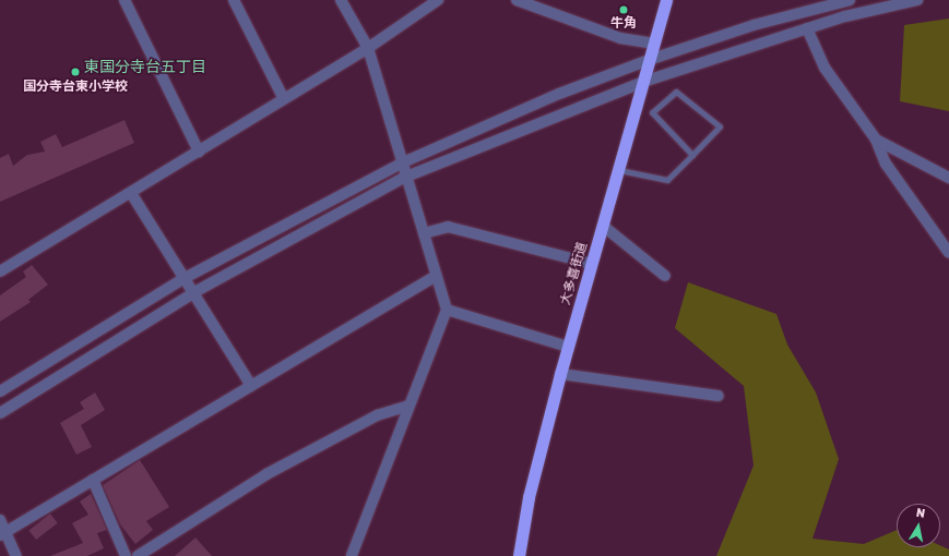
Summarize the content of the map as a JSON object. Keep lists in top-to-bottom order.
{
  "streets": {
    "highway": ["大多喜街道"]
  },
  "districts": ["東国分寺台五丁目"],
  "places": ["牛角", "国分寺台東小学校"],
  "north": "top"
}
